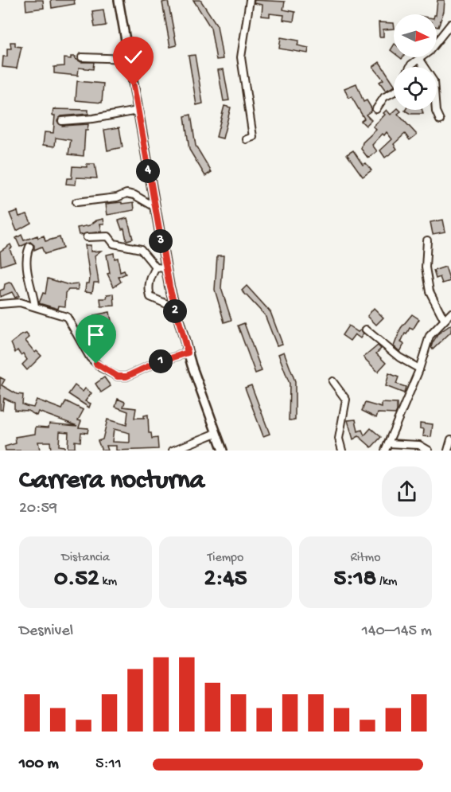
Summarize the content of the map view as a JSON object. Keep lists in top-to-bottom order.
{
  "north": "right",
  "page": {
    "pins": [
      "4",
      "3",
      "2",
      "1"
    ],
    "heading": ["Carrera nocturna", "20:59"],
    "stats": [
      ["Distancia", "0.52 km"],
      ["Tiempo", "2:45"],
      ["Ritmo", "5:18 /km"]
    ],
    "chart": ["Desnivel", "140–145 m"],
    "list": [
      {
        "name": "100 m",
        "note": "5:11"
      }
    ]
  }
}
